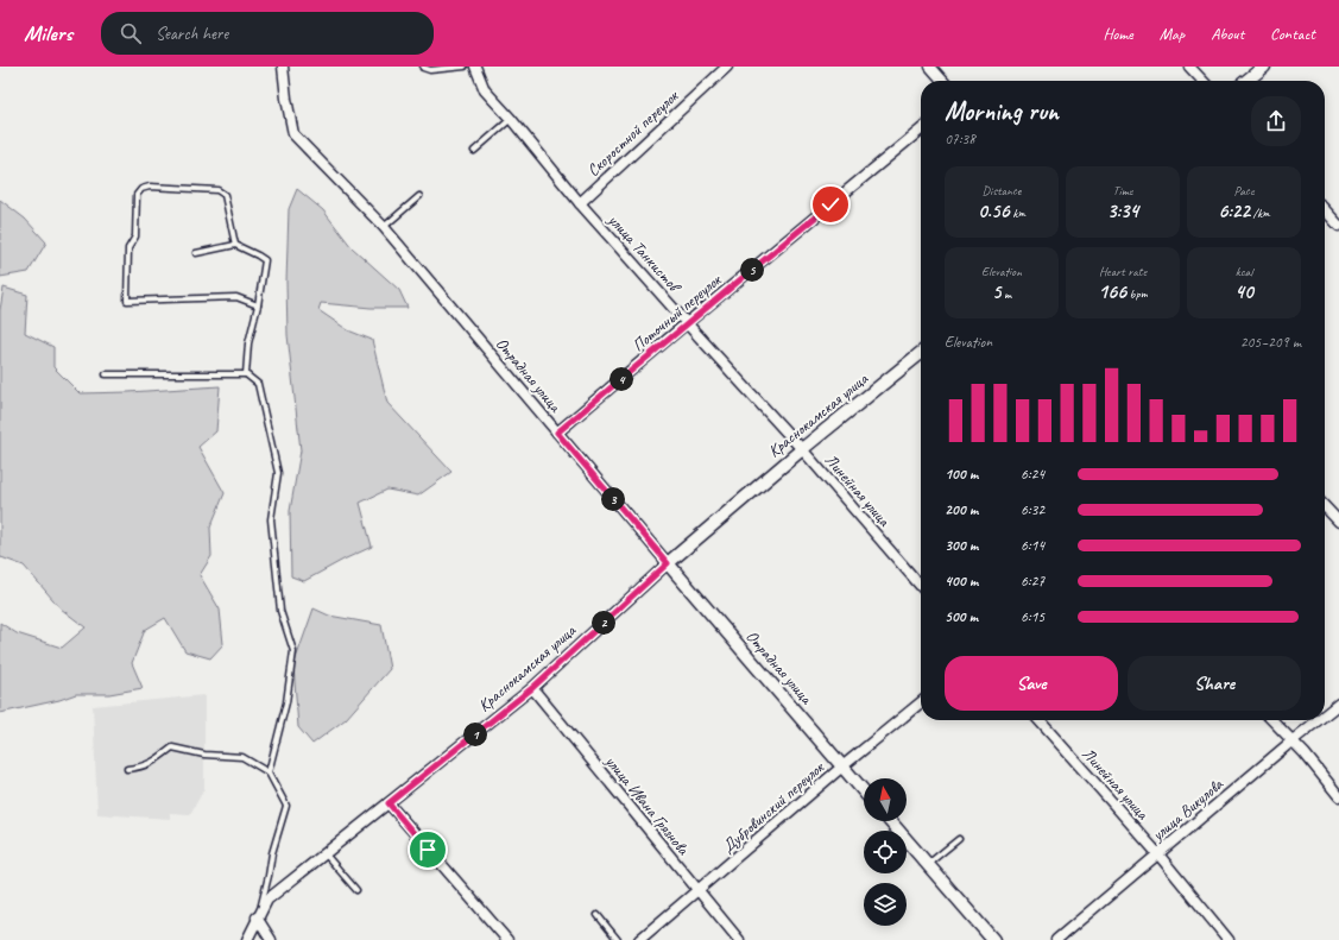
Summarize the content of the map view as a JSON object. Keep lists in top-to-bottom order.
{
  "streets": {
    "street": [
      "Скоростной переулок",
      "улица Танкистов",
      "Поточный переулок",
      "Отрадная улица",
      "Краснокамская улица",
      "Линейная улица",
      "улица Ивана Грязнова",
      "Дубровинский переулок",
      "улица Викулова"
    ]
  },
  "crossings": [
    ["Скоростной переулок", "улица Танкистов"],
    ["улица Танкистов", "Поточный переулок"],
    ["улица Танкистов", "Краснокамская улица"],
    ["улица Танкистов", "Линейная улица"],
    ["Поточный переулок", "Отрадная улица"],
    ["Отрадная улица", "Краснокамская улица"],
    ["Отрадная улица", "Дубровинский переулок"],
    ["Краснокамская улица", "Линейная улица"],
    ["Краснокамская улица", "улица Ивана Грязнова"],
    ["Линейная улица", "улица Викулова"],
    ["улица Ивана Грязнова", "Дубровинский переулок"]
  ],
  "north": "top",
  "page": {
    "header": "Milers",
    "search": "Search here",
    "nav": [
      "Home",
      "Map",
      "About",
      "Contact"
    ],
    "heading": ["Morning run", "07:38"],
    "stats": [
      ["Distance", "0.56 km"],
      ["Time", "3:34"],
      ["Pace", "6:22 /km"],
      ["Elevation", "5 m"],
      ["Heart rate", "166 bpm"],
      ["kcal", "40"]
    ],
    "pins": [
      "5",
      "4",
      "3",
      "2",
      "1"
    ],
    "chart": ["Elevation", "205–209 m"],
    "list": [
      {
        "name": "100 m",
        "note": "6:24"
      },
      {
        "name": "200 m",
        "note": "6:32"
      },
      {
        "name": "300 m",
        "note": "6:14"
      },
      {
        "name": "400 m",
        "note": "6:27"
      },
      {
        "name": "500 m",
        "note": "6:15"
      }
    ],
    "buttons": ["Save", "Share"]
  }
}
